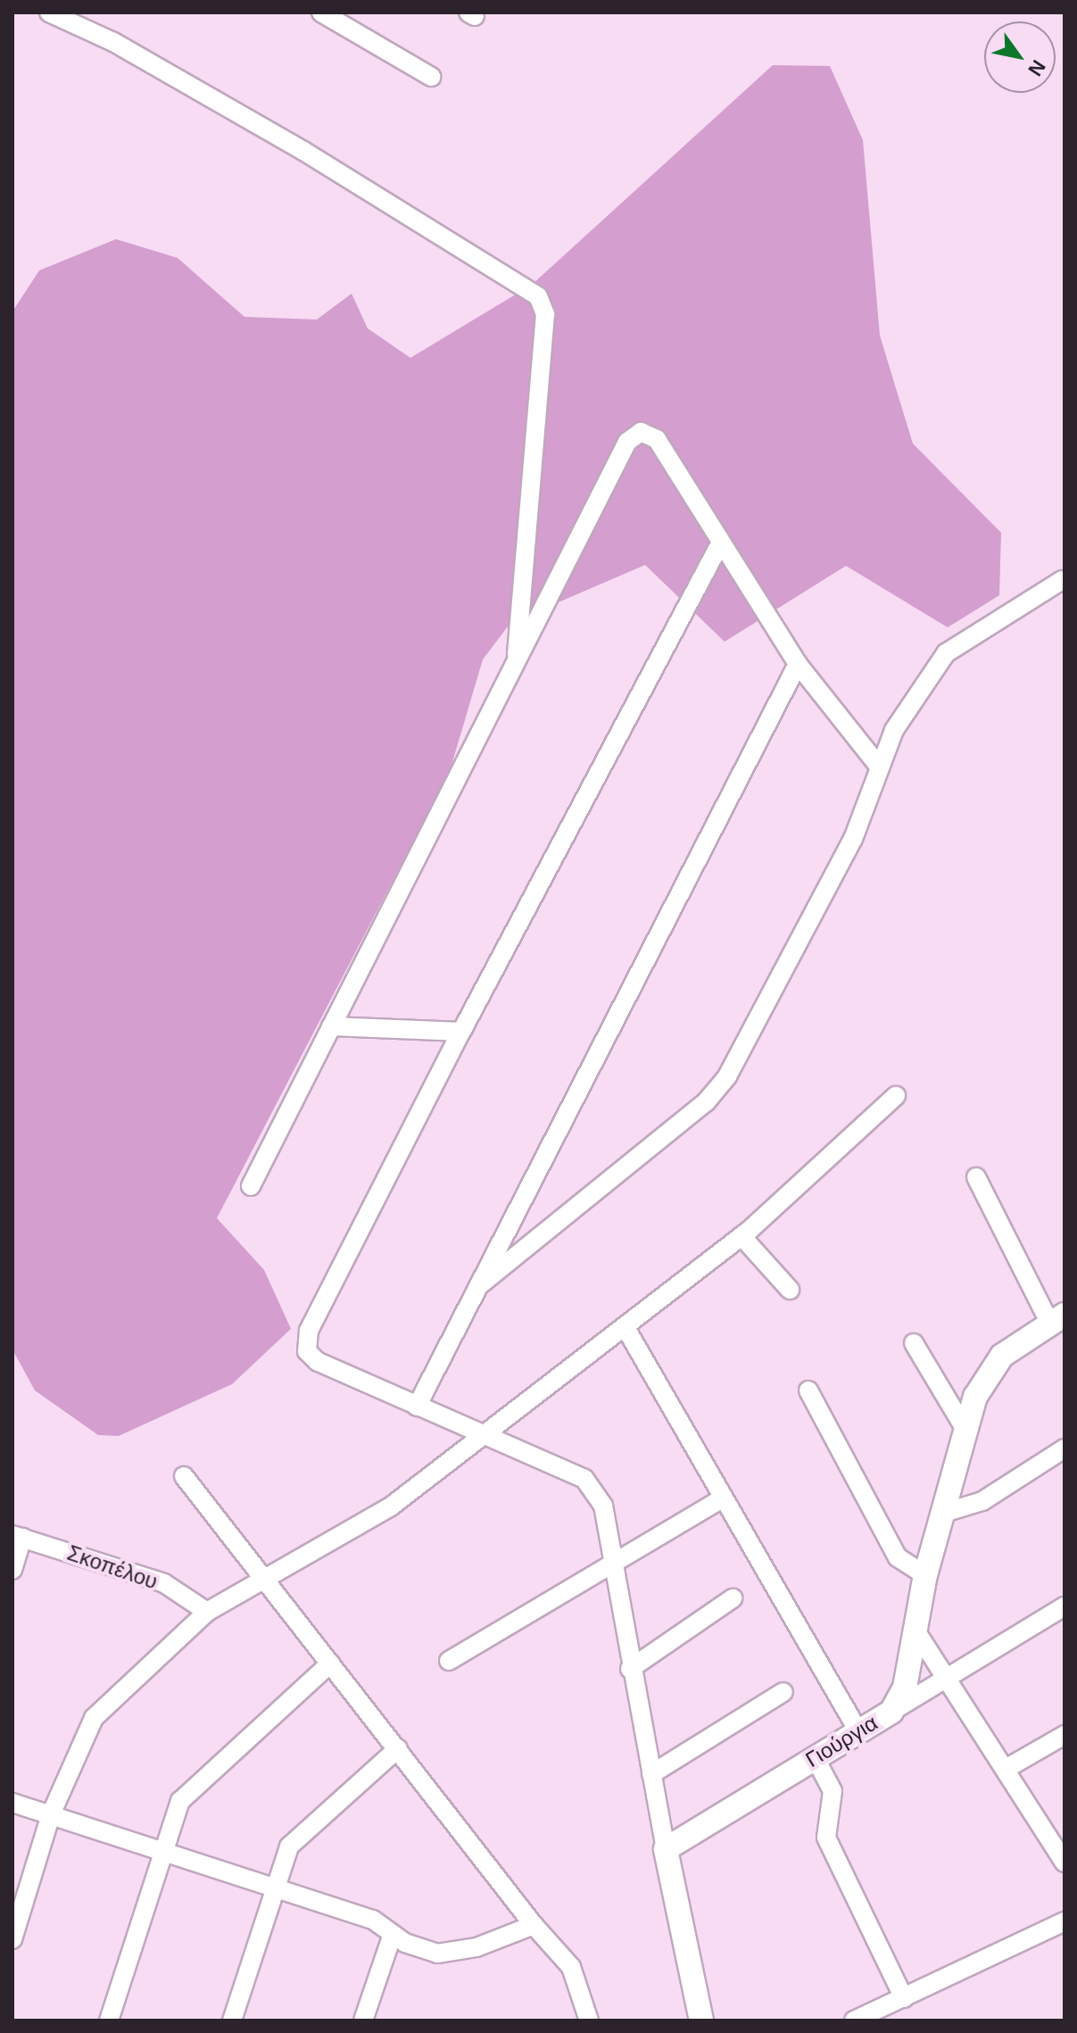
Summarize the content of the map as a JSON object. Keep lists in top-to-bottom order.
{
  "streets": {
    "street": ["Σκοπέλου", "Γιούργια"]
  },
  "north": "bottom right"
}
